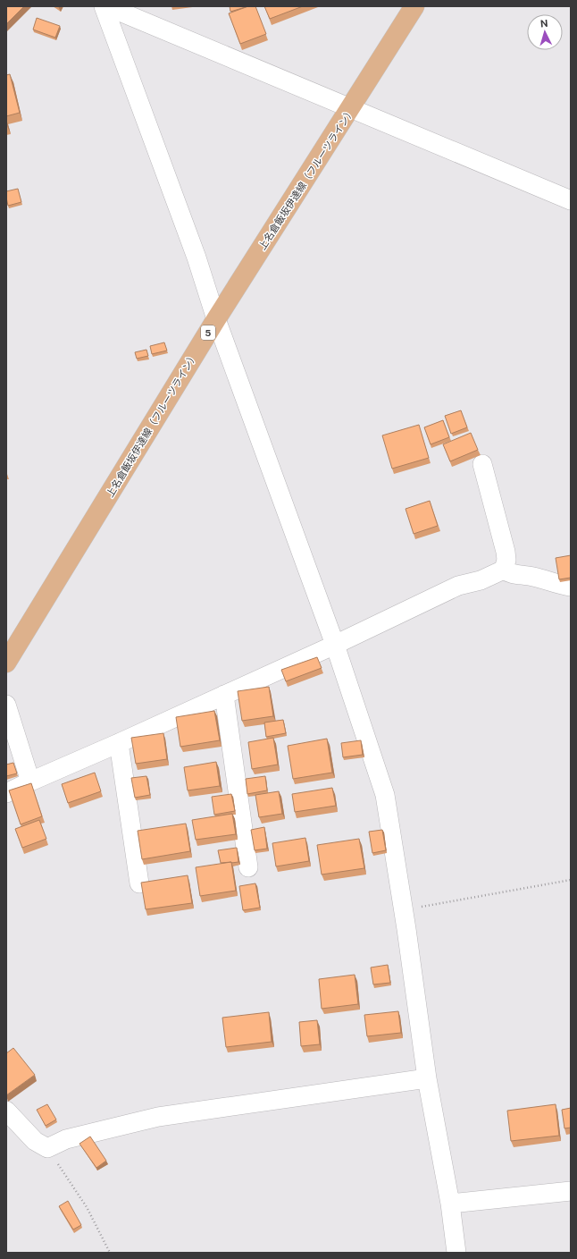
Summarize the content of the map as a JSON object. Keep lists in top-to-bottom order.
{
  "streets": {
    "main road": ["上名倉飯坂伊達線（フルーツライン）", "5"]
  },
  "north": "top"
}
